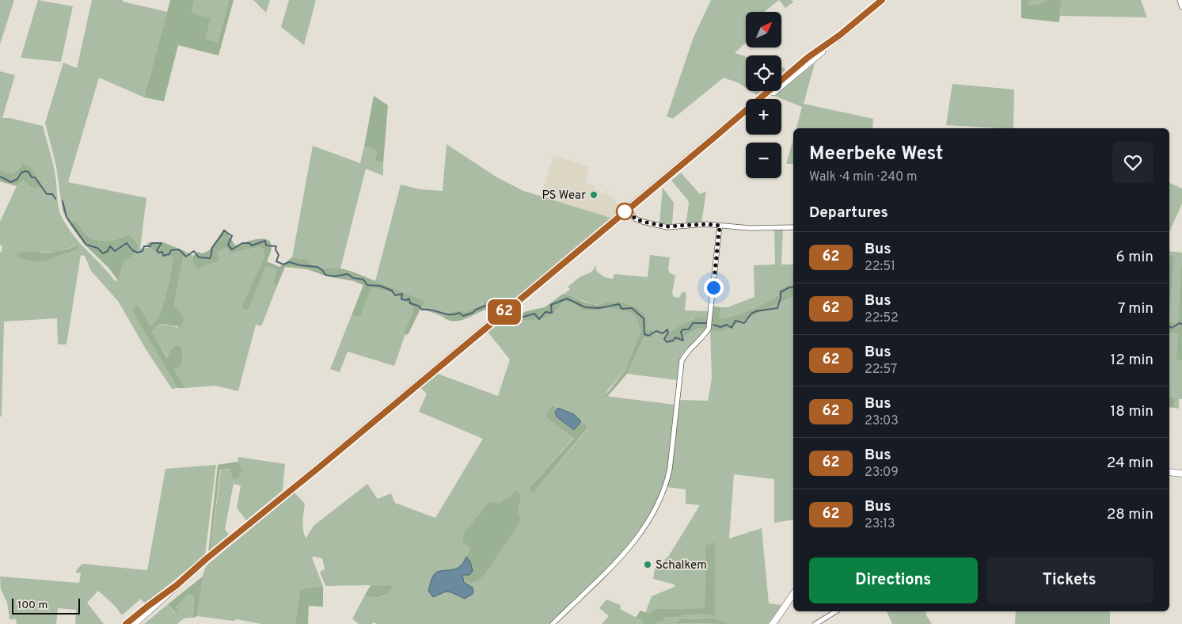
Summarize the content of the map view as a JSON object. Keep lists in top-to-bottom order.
{
  "places": ["PS Wear", "Schalkem"],
  "lines": ["bus line 62"],
  "scale_bar": "100 m",
  "north": "top right",
  "page": {
    "on_map": "62",
    "map_buttons": ["+", "−"],
    "heading": [
      ["Meerbeke West", "Walk · 4 min · 240 m"],
      "Departures"
    ],
    "list": [
      {
        "mark": "62",
        "name": "Bus",
        "note": "22:51",
        "value": "6 min"
      },
      {
        "mark": "62",
        "name": "Bus",
        "note": "22:52",
        "value": "7 min"
      },
      {
        "mark": "62",
        "name": "Bus",
        "note": "22:57",
        "value": "12 min"
      },
      {
        "mark": "62",
        "name": "Bus",
        "note": "23:03",
        "value": "18 min"
      },
      {
        "mark": "62",
        "name": "Bus",
        "note": "23:09",
        "value": "24 min"
      },
      {
        "mark": "62",
        "name": "Bus",
        "note": "23:13",
        "value": "28 min"
      }
    ],
    "buttons": ["Directions", "Tickets"],
    "scale": "100 m"
  }
}
